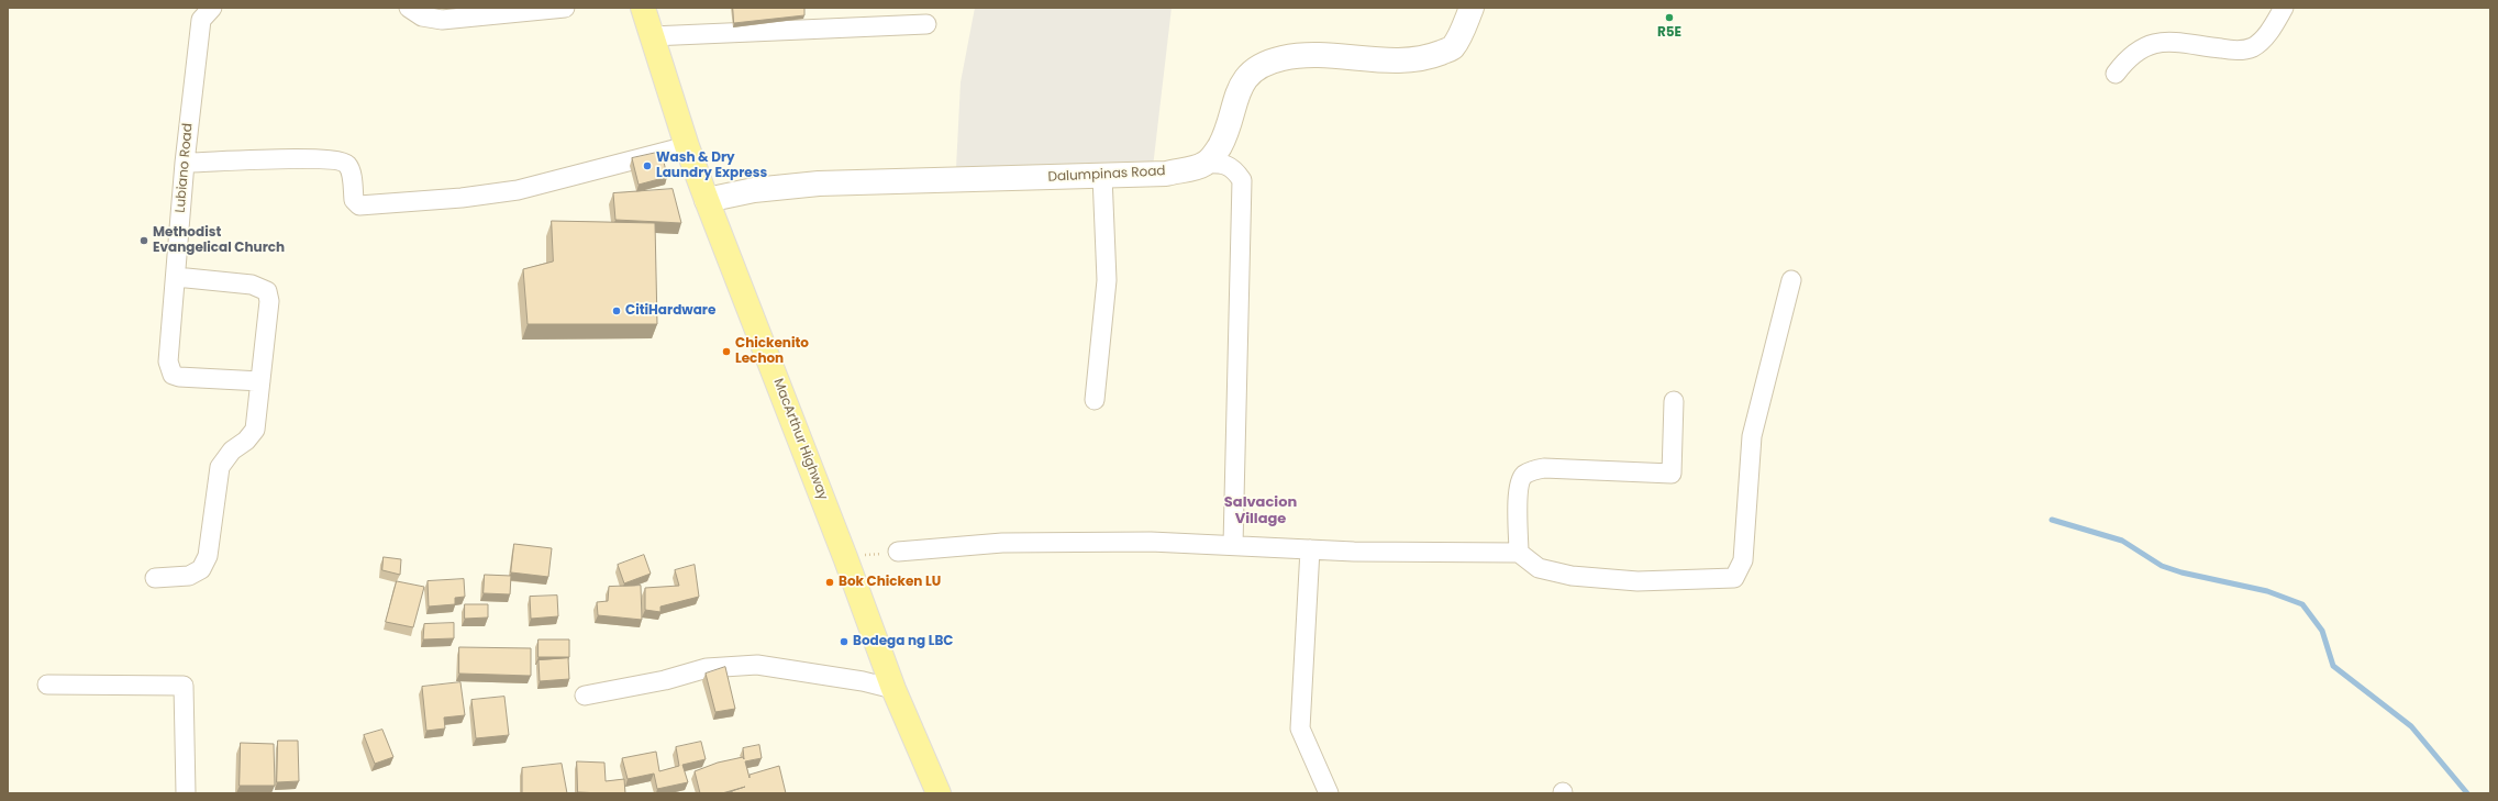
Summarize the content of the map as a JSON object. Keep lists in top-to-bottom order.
{
  "streets": {
    "main road": ["MacArthur Highway"],
    "street": ["Lubiano Road", "Dalumpinas Road"]
  },
  "crossings": [
    ["Dalumpinas Road", "MacArthur Highway"]
  ],
  "districts": ["Salvacion Village"],
  "places": [
    "R5E",
    "Wash & Dry Laundry Express",
    "Methodist Evangelical Church",
    "CitiHardware",
    "Chickenito Lechon",
    "Bok Chicken LU",
    "Bodega ng LBC"
  ]
}
